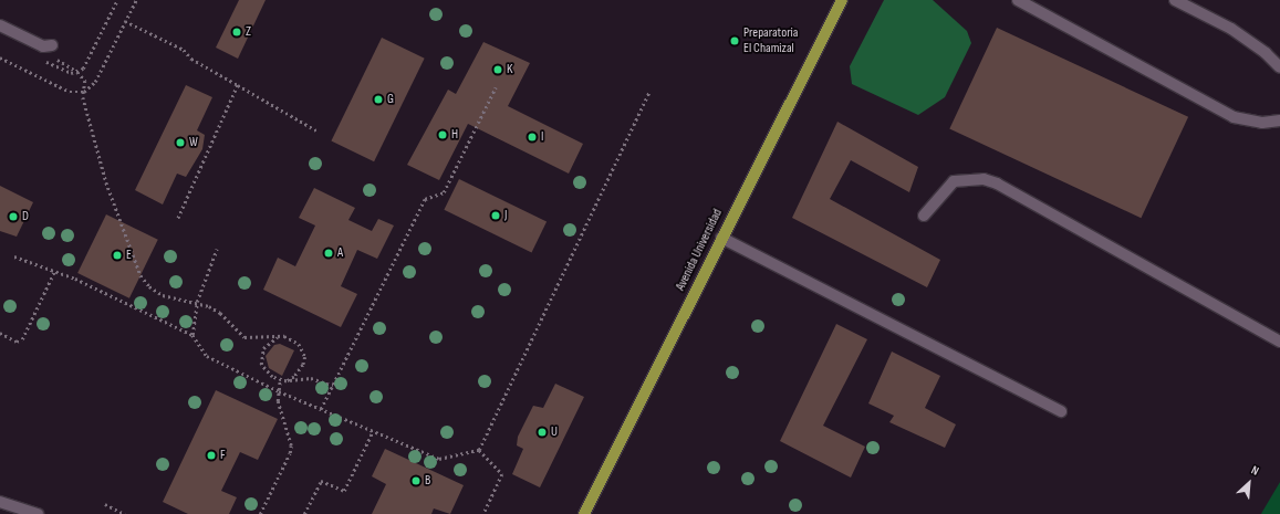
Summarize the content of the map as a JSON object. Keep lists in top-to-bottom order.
{
  "streets": {
    "main road": ["Avenida Universidad"]
  },
  "places": [
    "Z",
    "Preparatoria El Chamizal",
    "K",
    "G",
    "H",
    "I",
    "W",
    "J",
    "D",
    "A",
    "E",
    "U",
    "F",
    "B"
  ],
  "north": "top right"
}
